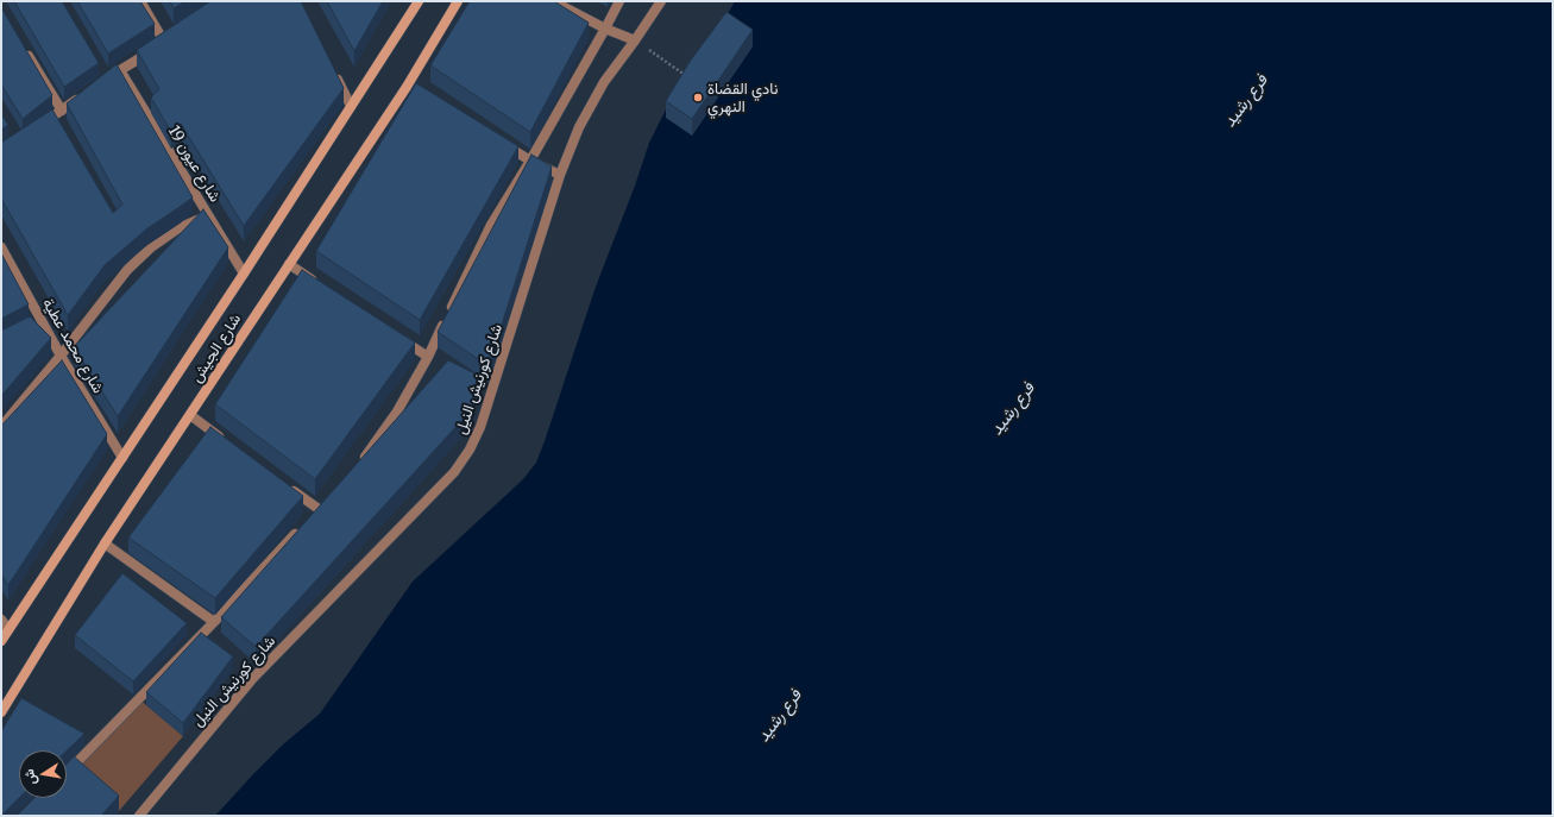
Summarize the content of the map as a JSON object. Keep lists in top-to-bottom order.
{
  "streets": {
    "main road": ["شارع الجيش"],
    "street": ["شارع عيون 19", "شارع محمد عطية", "شارع كورنيش النيل"]
  },
  "crossings": [
    ["شارع عيون 19", "شارع الجيش"],
    ["شارع محمد عطية", "شارع الجيش"]
  ],
  "water": ["فرع رشيد"],
  "places": ["نادي القضاة النهري"],
  "north": "left"
}
